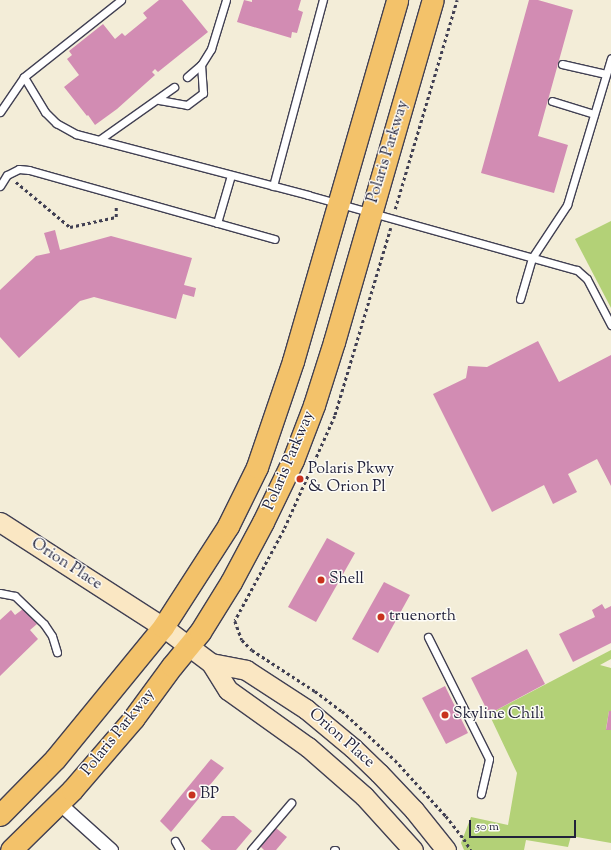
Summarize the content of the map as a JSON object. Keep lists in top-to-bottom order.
{
  "streets": {
    "main road": ["Polaris Parkway", "Orion Place"]
  },
  "crossings": [
    ["Polaris Parkway", "Orion Place"]
  ],
  "places": [
    "Polaris Pkwy & Orion Pl",
    "Shell",
    "truenorth",
    "Skyline Chili",
    "BP"
  ],
  "scale_bar": "50 m"
}
